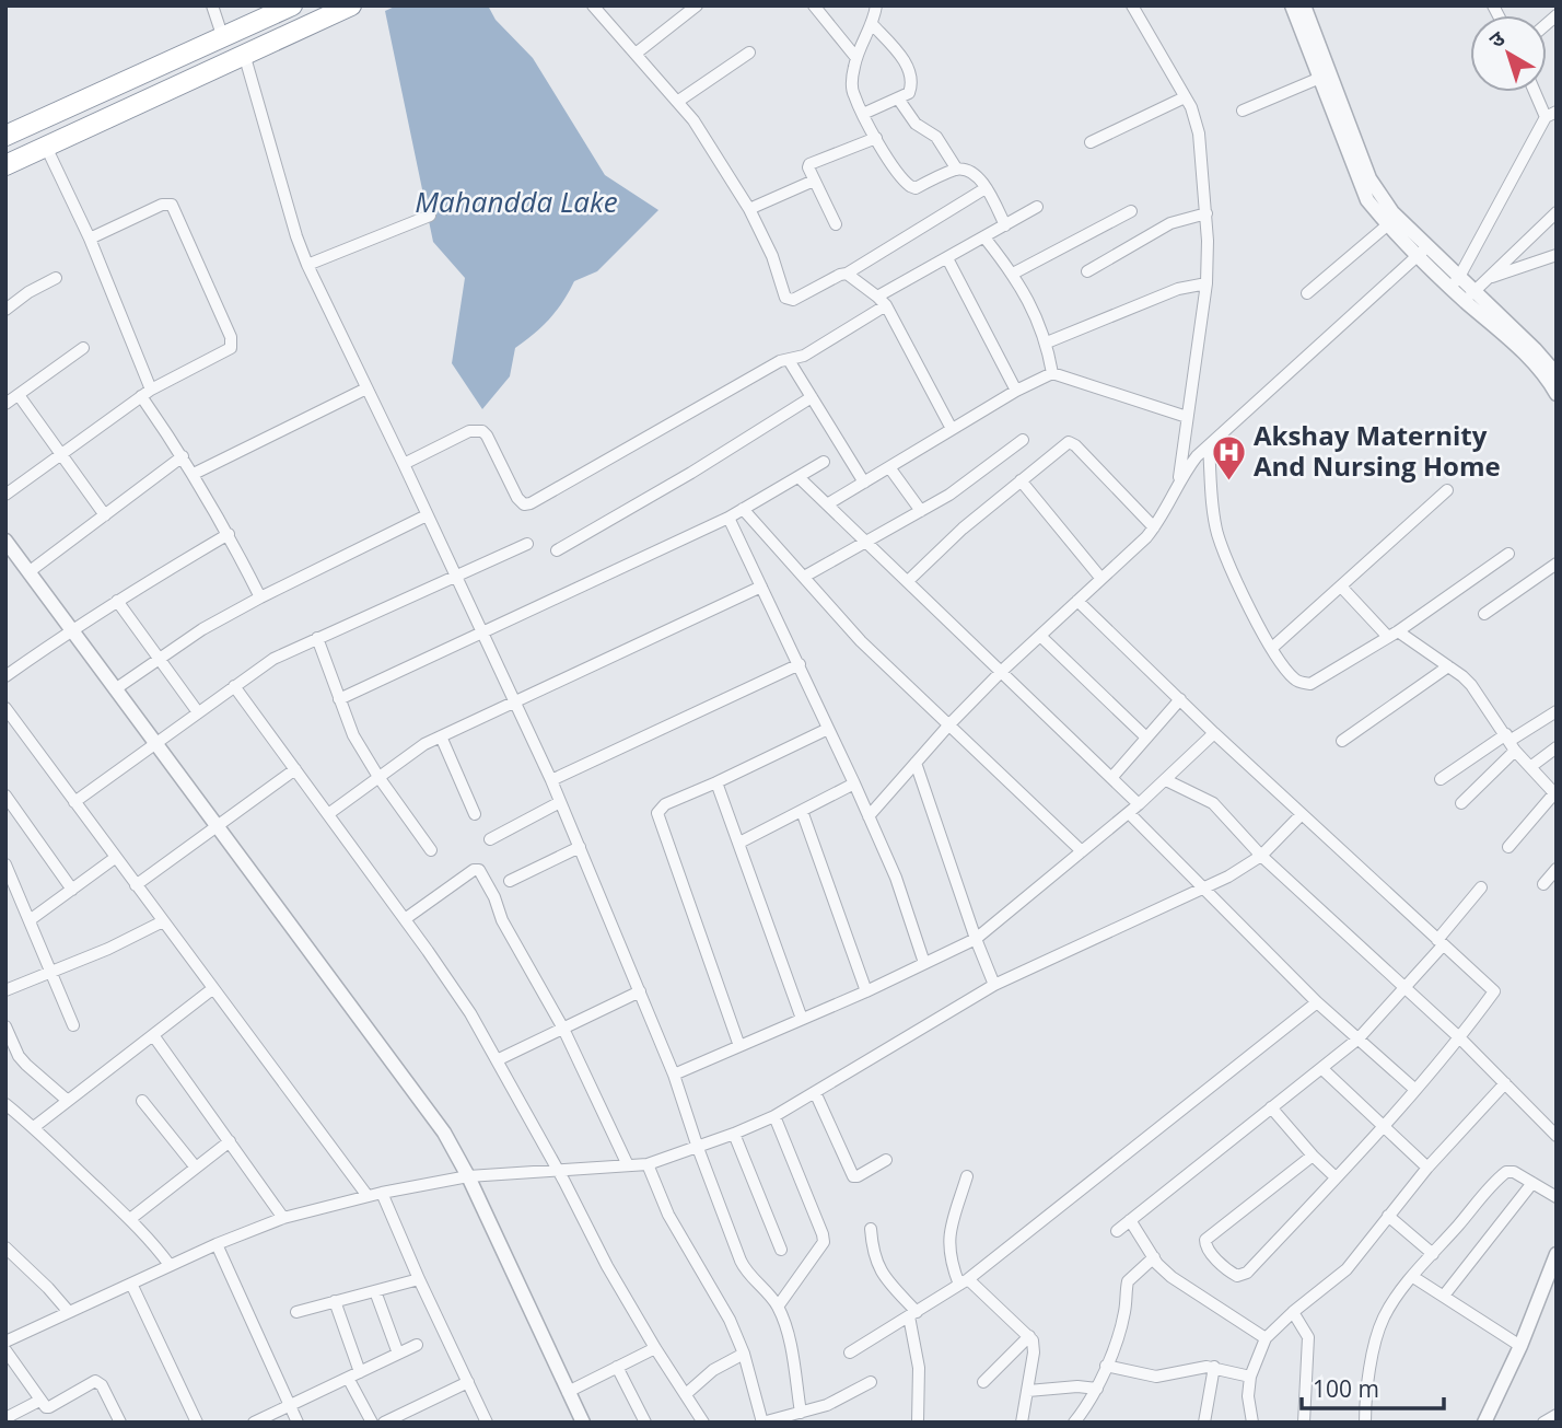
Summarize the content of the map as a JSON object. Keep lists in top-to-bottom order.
{
  "water": ["Mahandda Lake"],
  "places": {
    "hospital": ["Akshay Maternity And Nursing Home"]
  },
  "scale_bar": "100 m",
  "north": "top left"
}
